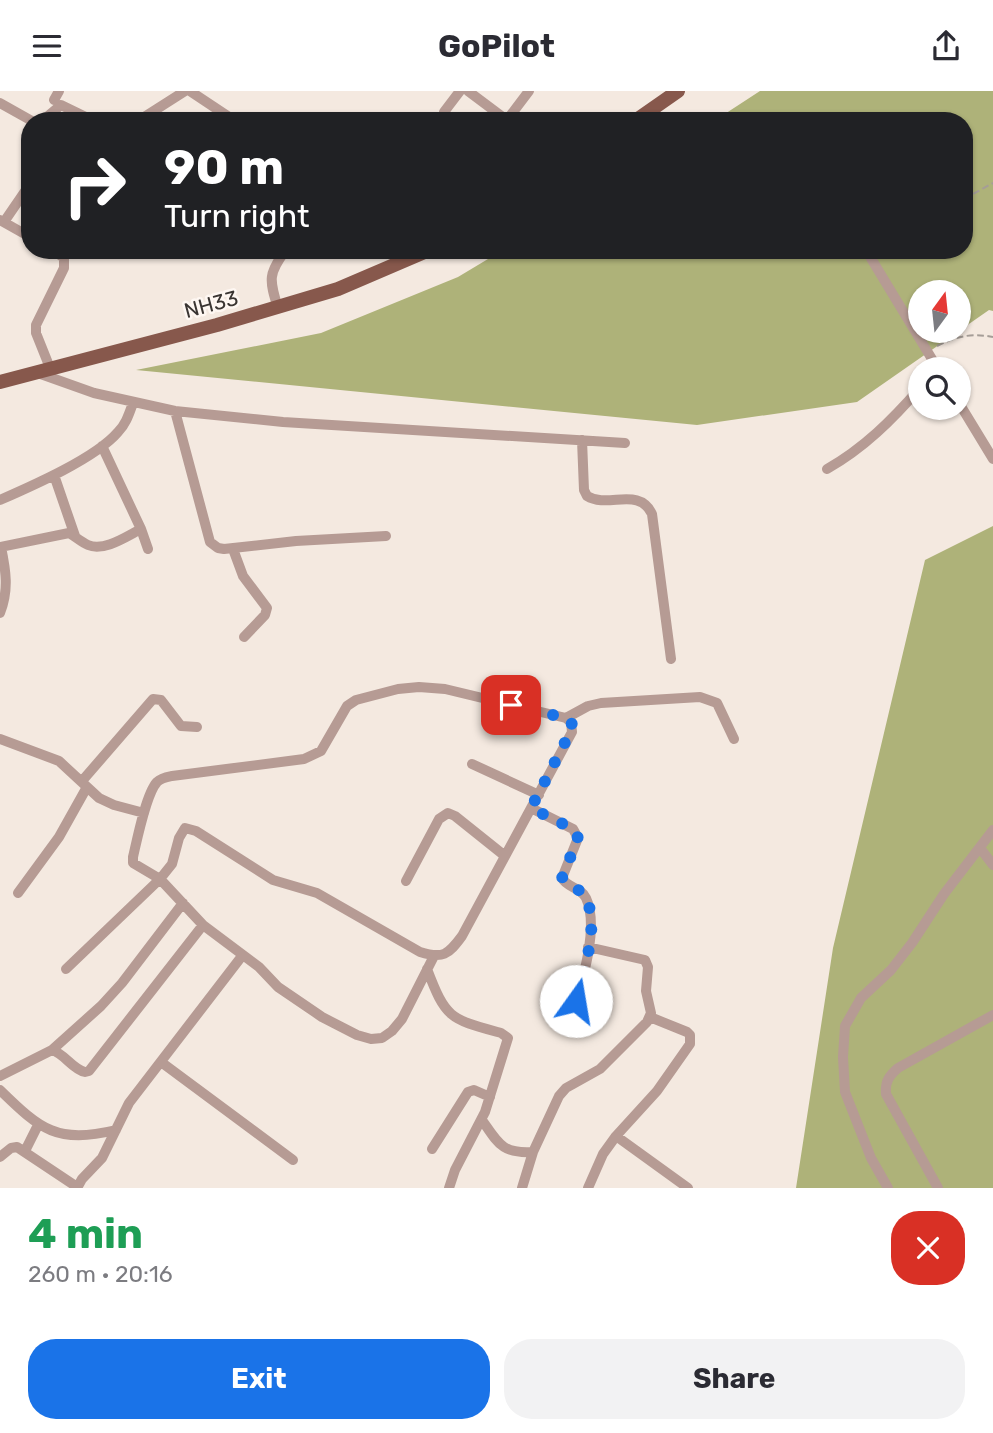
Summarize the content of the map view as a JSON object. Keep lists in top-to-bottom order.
{
  "streets": {
    "main road": ["NH33"]
  },
  "north": "top",
  "page": {
    "header": "GoPilot",
    "turn": ["90 m", "Turn right"],
    "heading": ["4 min", "260 m · 20:16"],
    "buttons": ["Exit", "Share"]
  }
}
